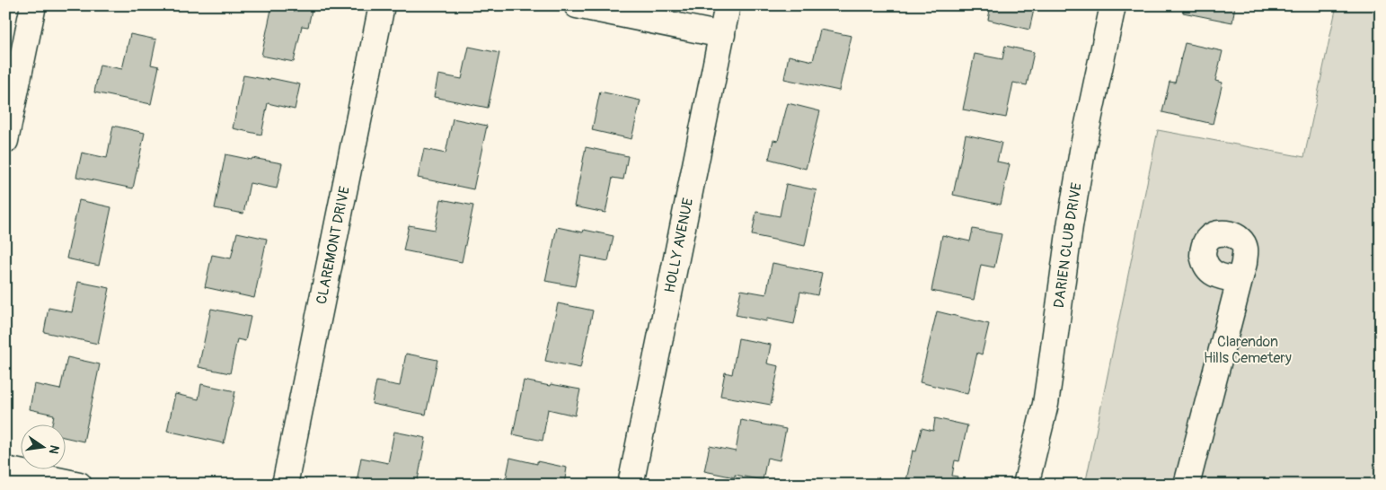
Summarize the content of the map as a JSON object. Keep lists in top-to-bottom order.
{
  "streets": {
    "street": ["CLAREMONT DRIVE", "HOLLY AVENUE", "DARIEN CLUB DRIVE"]
  },
  "parks": ["Clarendon Hills Cemetery"],
  "north": "right"
}
